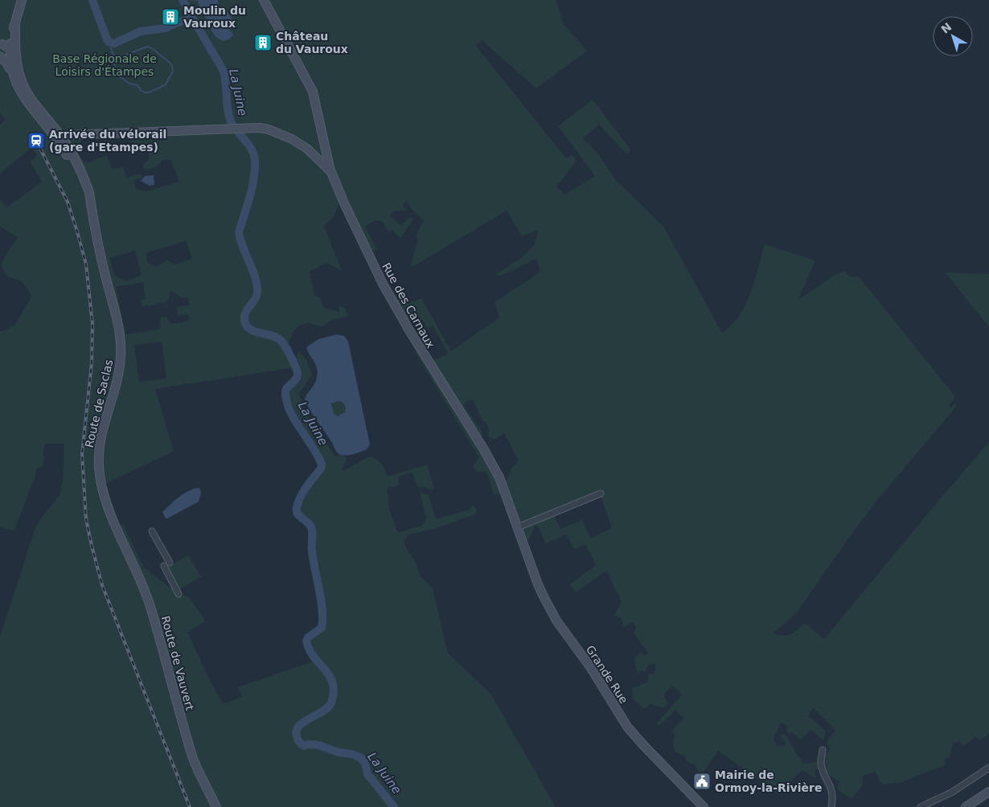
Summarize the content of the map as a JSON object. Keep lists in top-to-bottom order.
{
  "streets": {
    "street": [
      "Rue des Carnaux",
      "Route de Saclas",
      "Route de Vauvert",
      "Grande Rue"
    ]
  },
  "crossings": [
    ["Rue des Carnaux", "Route de Saclas"],
    ["Rue des Carnaux", "Grande Rue"],
    ["Route de Saclas", "Route de Vauvert"]
  ],
  "water": ["La Juine"],
  "parks": ["Base Régionale de Loisirs d'Étampes"],
  "places": {
    "building": ["Moulin du Vauroux", "Château du Vauroux"],
    "station": ["Arrivée du vélorail (gare d'Etampes)"],
    "public building": ["Mairie de Ormoy-la-Rivière"]
  },
  "north": "top left"
}
